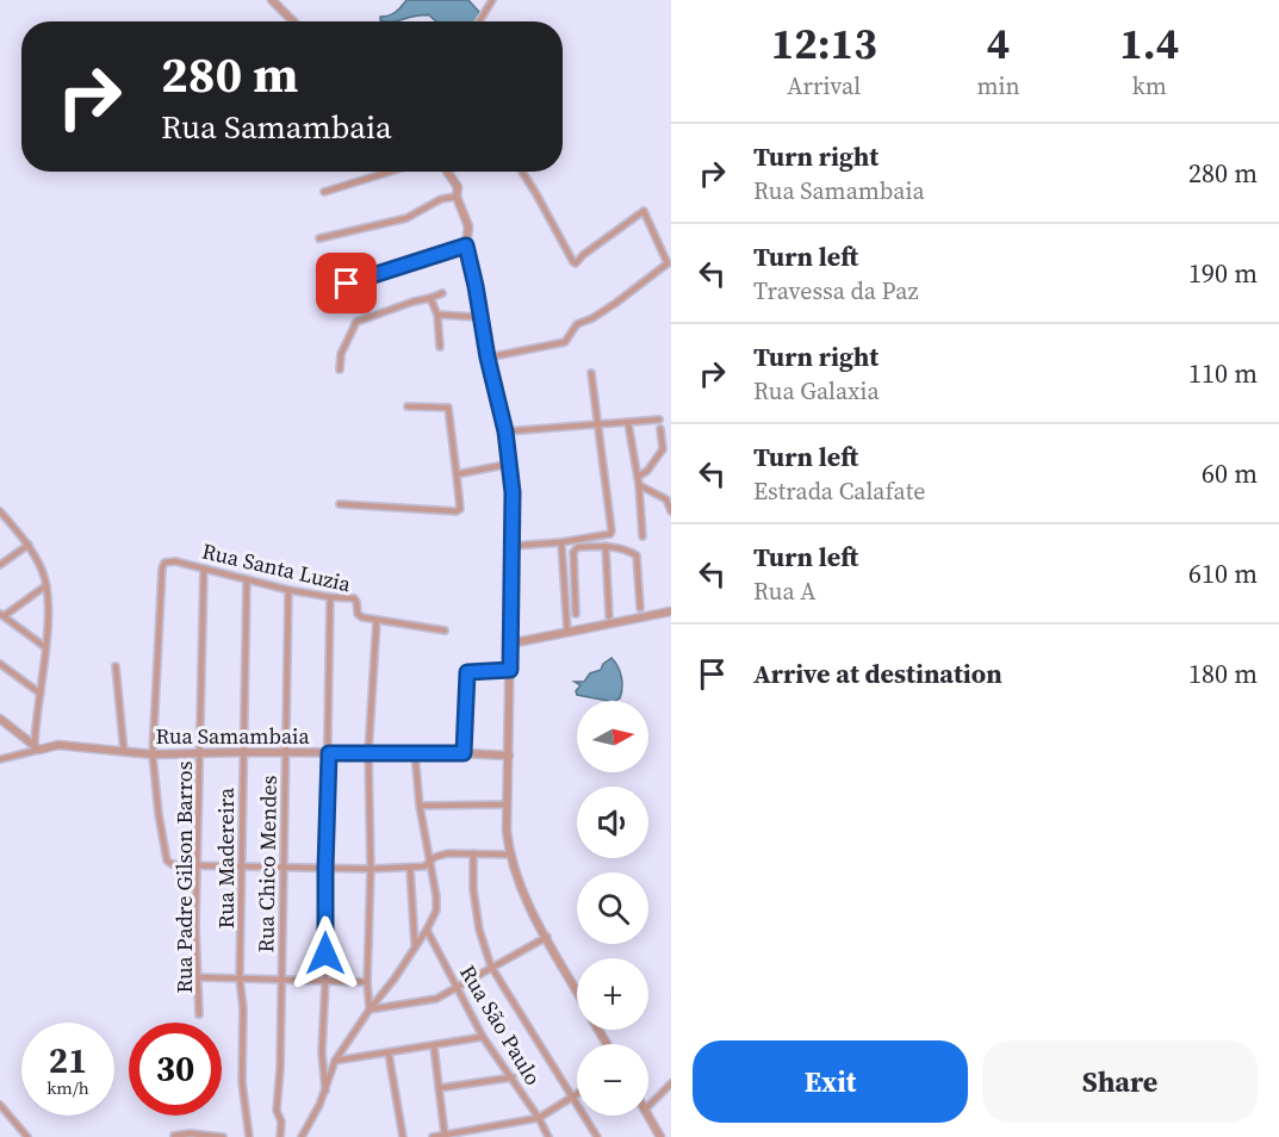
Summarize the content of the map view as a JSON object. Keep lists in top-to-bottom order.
{
  "streets": {
    "street": [
      "Rua Santa Luzia",
      "Rua Samambaia",
      "Rua Madereira",
      "Rua Chico Mendes",
      "Rua Padre Gilson Barros",
      "Rua São Paulo"
    ]
  },
  "crossings": [
    ["Rua Santa Luzia", "Rua Samambaia"],
    ["Rua Santa Luzia", "Rua Madereira"],
    ["Rua Santa Luzia", "Rua Chico Mendes"],
    ["Rua Santa Luzia", "Rua Padre Gilson Barros"],
    ["Rua Samambaia", "Rua Madereira"],
    ["Rua Samambaia", "Rua Chico Mendes"],
    ["Rua Samambaia", "Rua Padre Gilson Barros"]
  ],
  "north": "right",
  "page": {
    "eta": [
      "12:13",
      "Arrival",
      "4",
      "min",
      "1.4",
      "km"
    ],
    "turn": ["280 m", "Rua Samambaia"],
    "list": [
      {
        "name": "Turn right",
        "note": "Rua Samambaia",
        "value": "280 m"
      },
      {
        "name": "Turn left",
        "note": "Travessa da Paz",
        "value": "190 m"
      },
      {
        "name": "Turn right",
        "note": "Rua Galaxia",
        "value": "110 m"
      },
      {
        "name": "Turn left",
        "note": "Estrada Calafate",
        "value": "60 m"
      },
      {
        "name": "Turn left",
        "note": "Rua A",
        "value": "610 m"
      },
      {
        "name": "Arrive at destination",
        "value": "180 m"
      }
    ],
    "map_buttons": ["+", "−"],
    "speed": "21 km/h",
    "limit": "30",
    "buttons": ["Exit", "Share"]
  }
}
